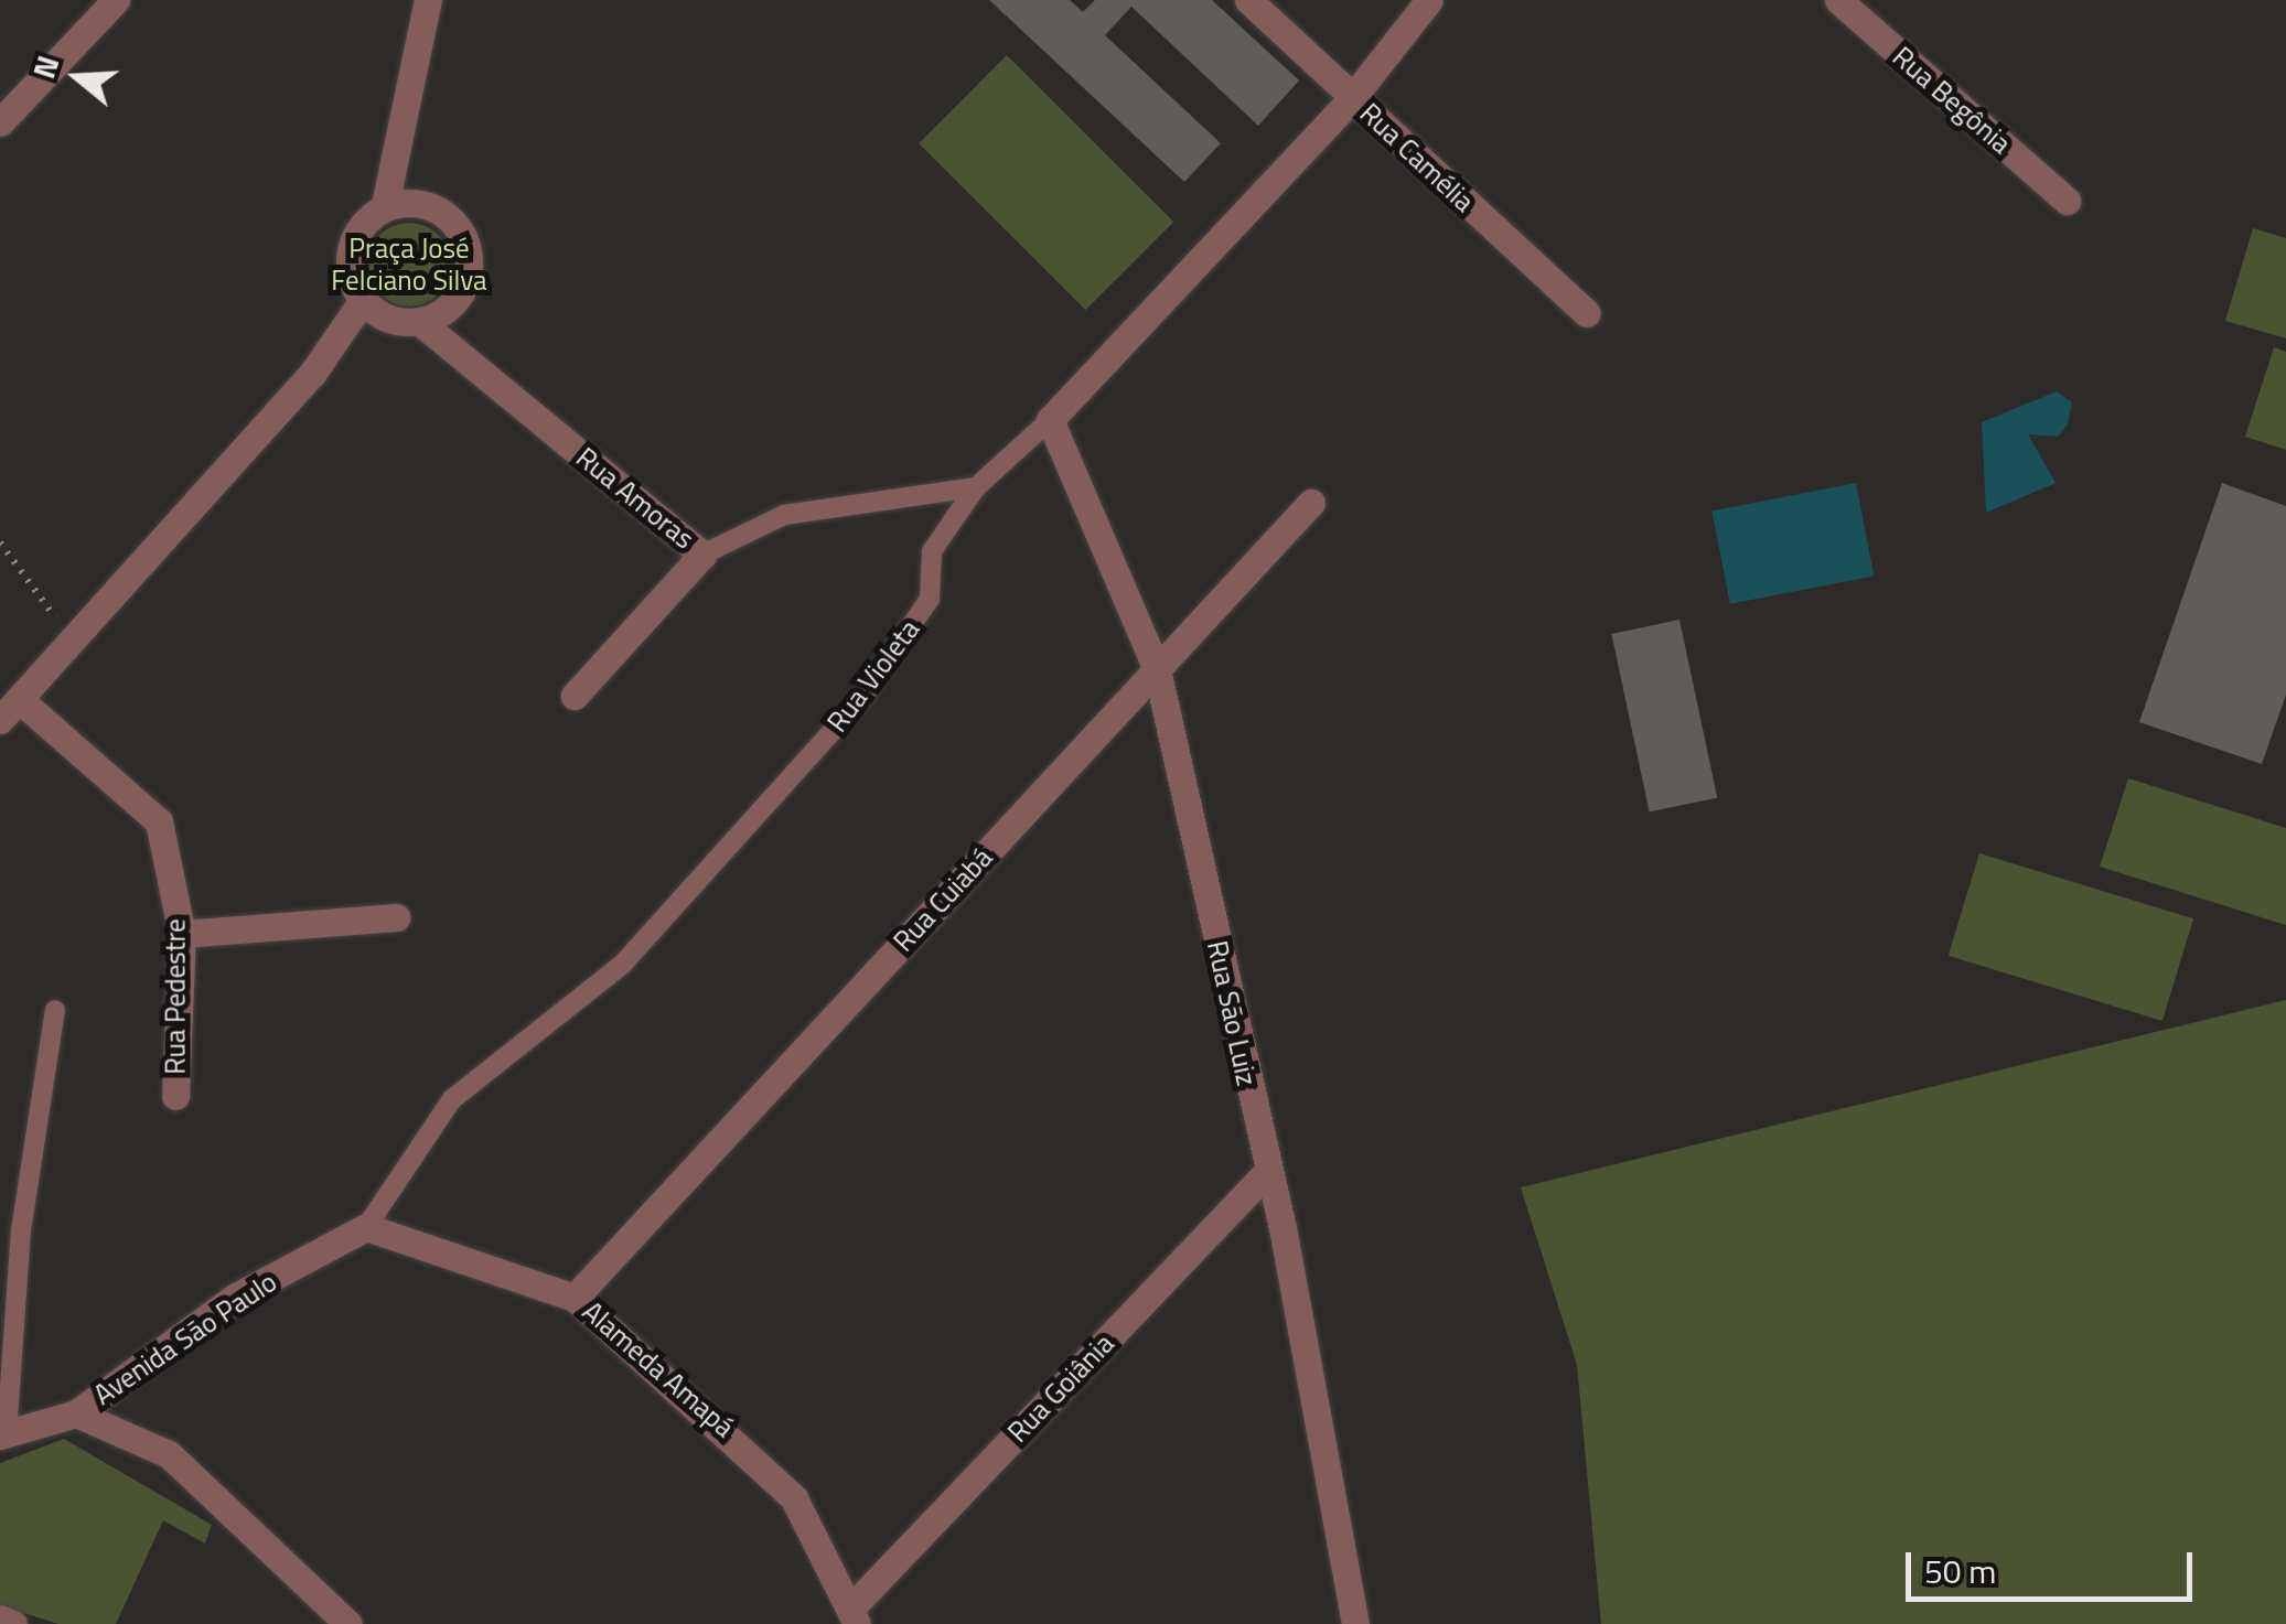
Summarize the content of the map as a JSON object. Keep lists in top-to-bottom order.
{
  "streets": {
    "street": [
      "Rua Begônia",
      "Rua Camélia",
      "Rua Amoras",
      "Rua Violeta",
      "Rua Cuiabá",
      "Rua Pedestre",
      "Rua São Luiz",
      "Avenida São Paulo",
      "Alameda Amapá",
      "Rua Goiânia"
    ]
  },
  "crossings": [
    ["Rua Camélia", "Rua Violeta"],
    ["Rua Violeta", "Rua São Luiz"],
    ["Rua Violeta", "Avenida São Paulo"],
    ["Rua Violeta", "Alameda Amapá"],
    ["Rua Cuiabá", "Rua São Luiz"],
    ["Rua Cuiabá", "Alameda Amapá"],
    ["Rua São Luiz", "Rua Goiânia"],
    ["Avenida São Paulo", "Alameda Amapá"],
    ["Alameda Amapá", "Rua Goiânia"]
  ],
  "parks": ["Praça José Felciano Silva"],
  "scale_bar": "50 m",
  "north": "left"
}
